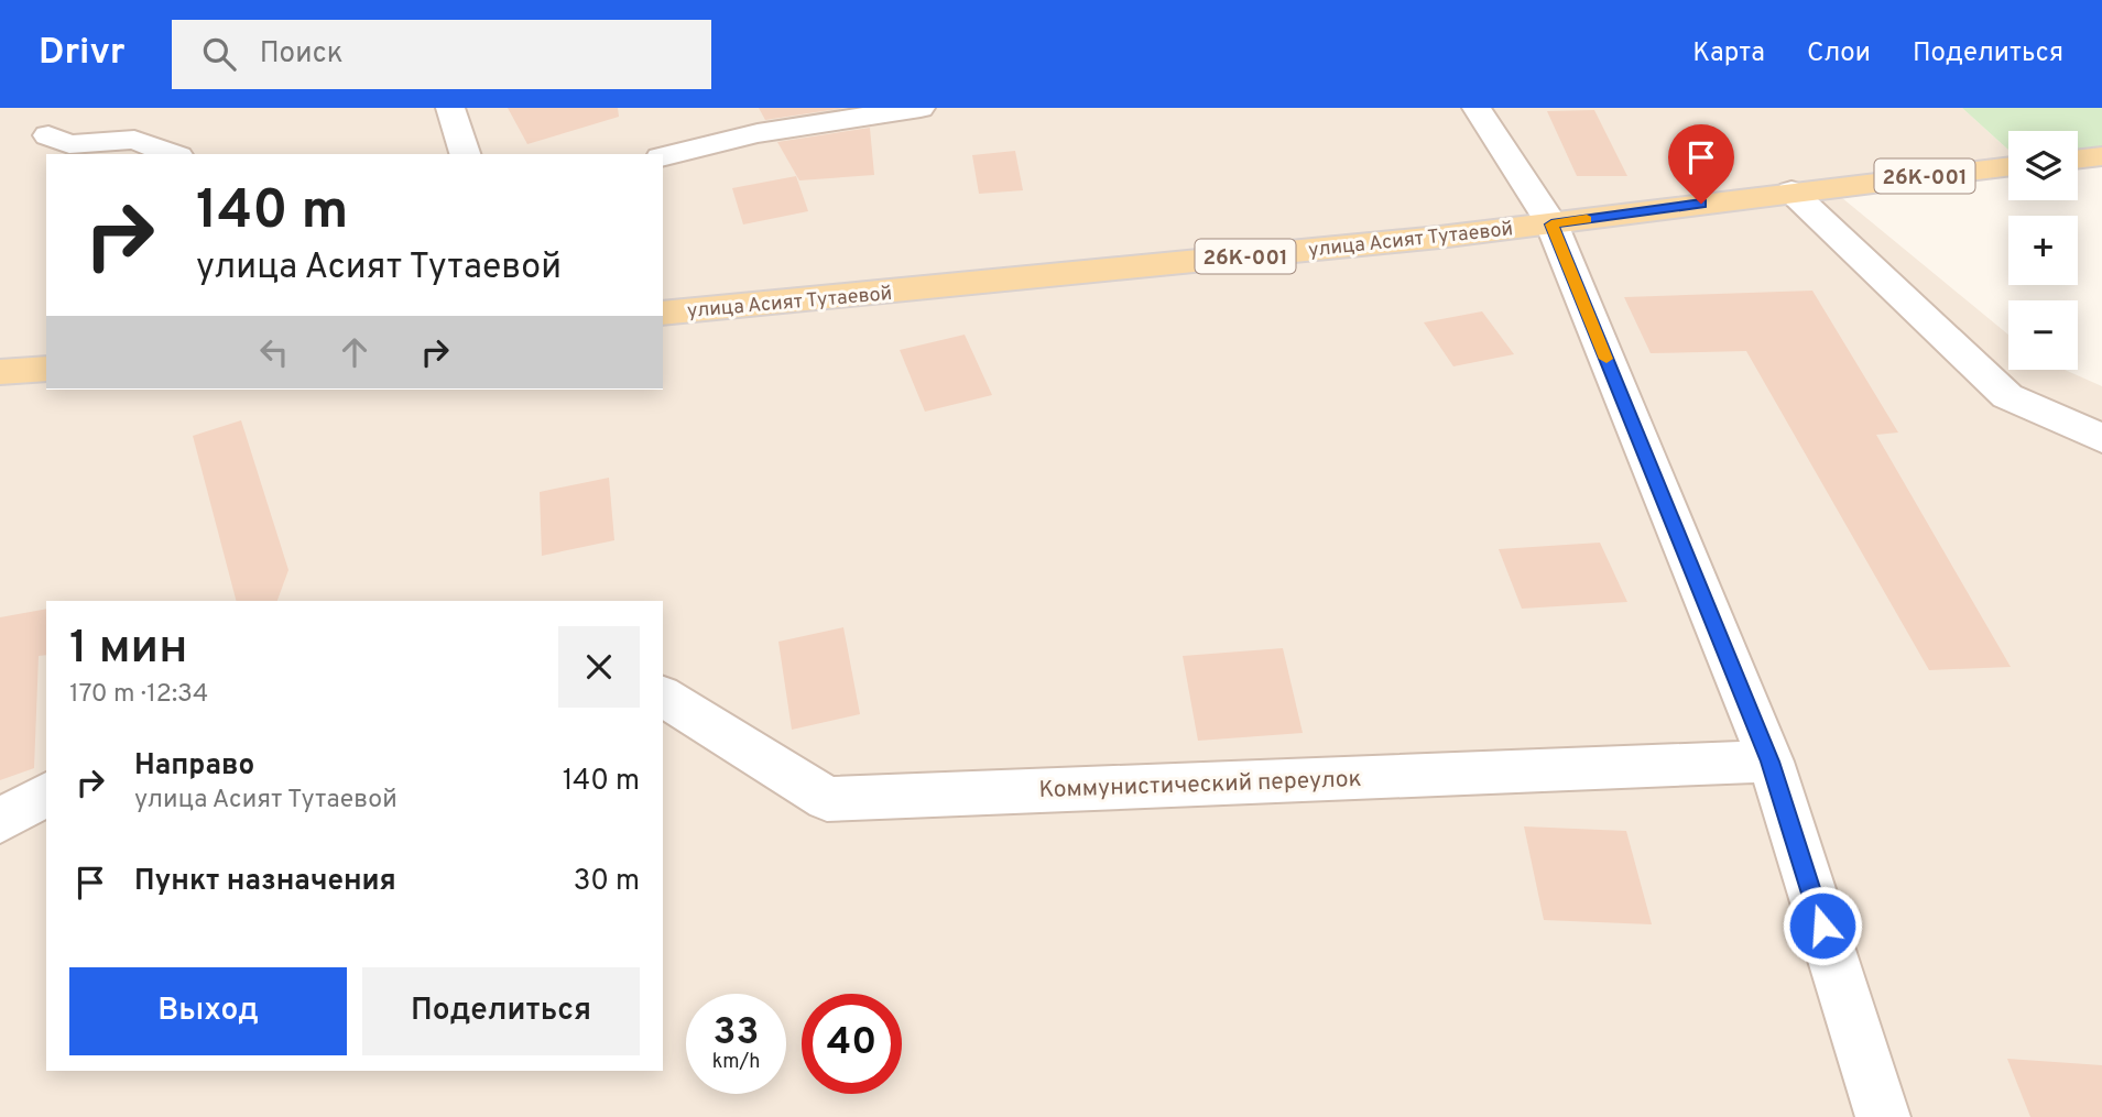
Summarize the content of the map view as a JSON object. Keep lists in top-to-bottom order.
{
  "streets": {
    "main road": ["26К-001", "улица Асият Тутаевой"],
    "street": ["Коммунистический переулок"]
  },
  "page": {
    "header": "Drivr",
    "search": "Поиск",
    "nav": ["Карта", "Слои", "Поделиться"],
    "map_buttons": ["+", "−"],
    "turn": ["140 m", "улица Асият Тутаевой"],
    "heading": ["1 мин", "170 m · 12:34"],
    "list": [
      {
        "name": "Направо",
        "note": "улица Асият Тутаевой",
        "value": "140 m"
      },
      {
        "name": "Пункт назначения",
        "value": "30 m"
      }
    ],
    "buttons": ["Выход", "Поделиться"],
    "speed": "33 km/h",
    "limit": "40"
  }
}
